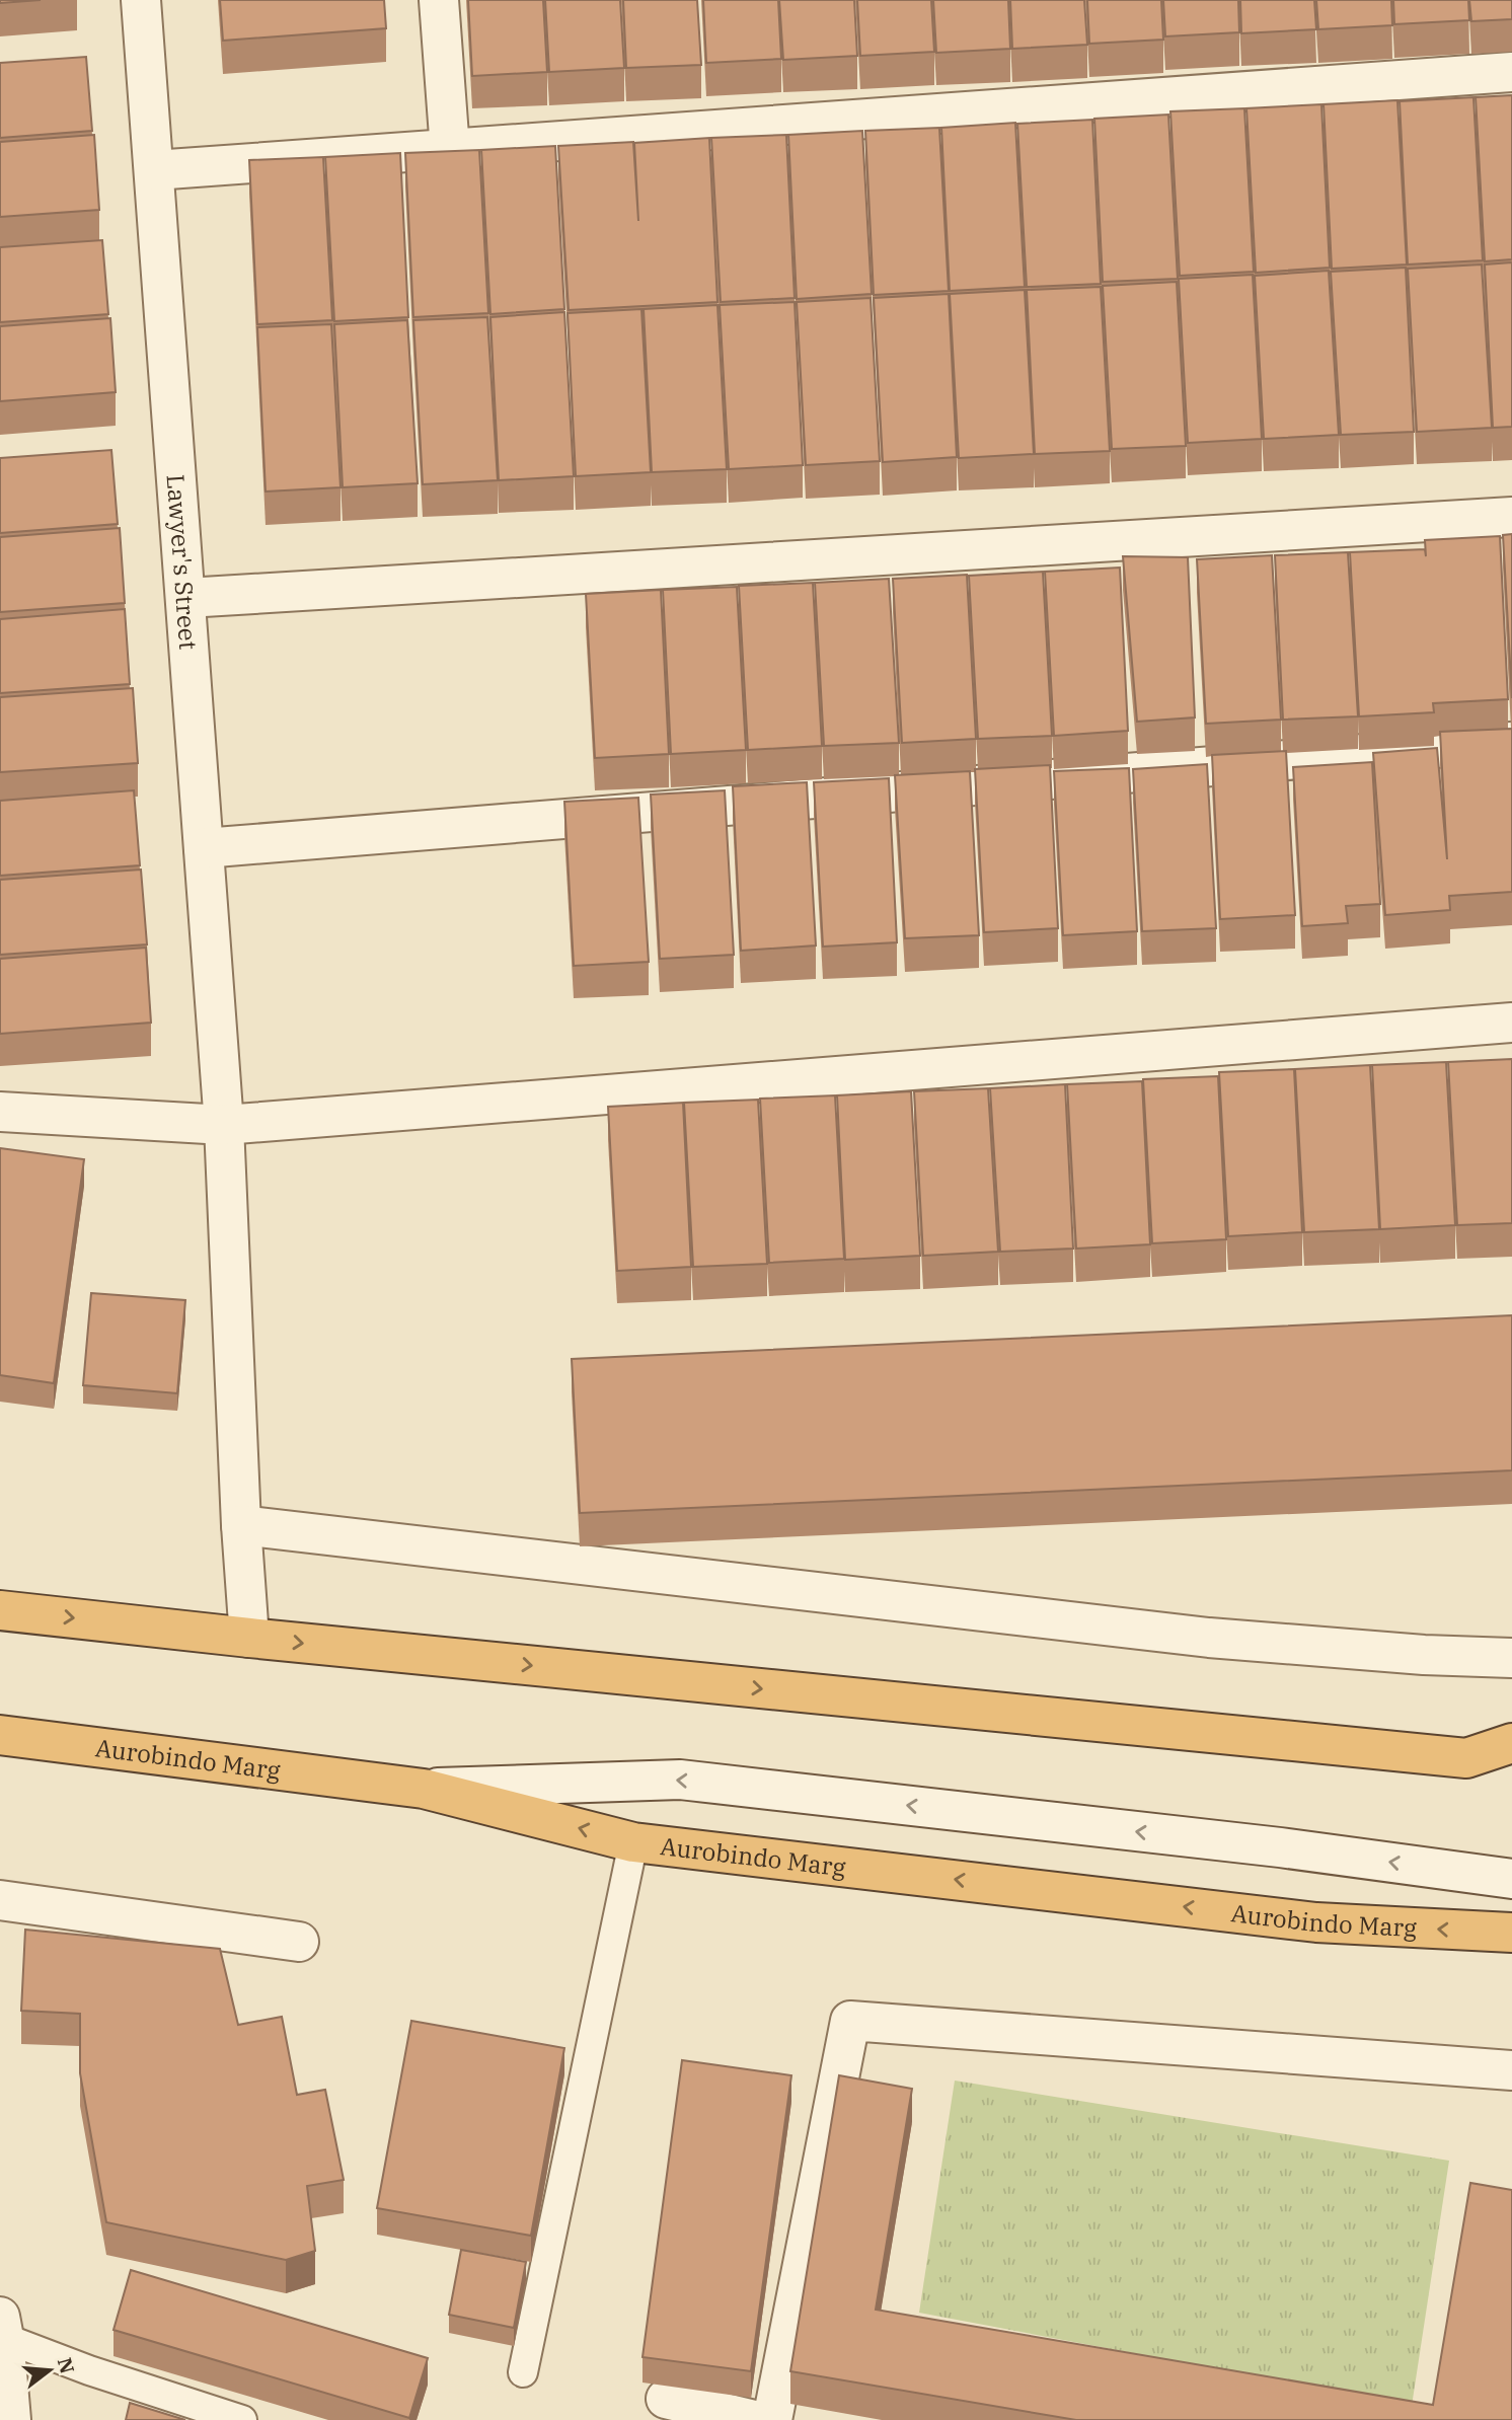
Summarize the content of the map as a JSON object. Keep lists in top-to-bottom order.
{
  "streets": {
    "highway": ["Aurobindo Marg"],
    "street": ["Lawyer's Street"]
  },
  "north": "right"
}
